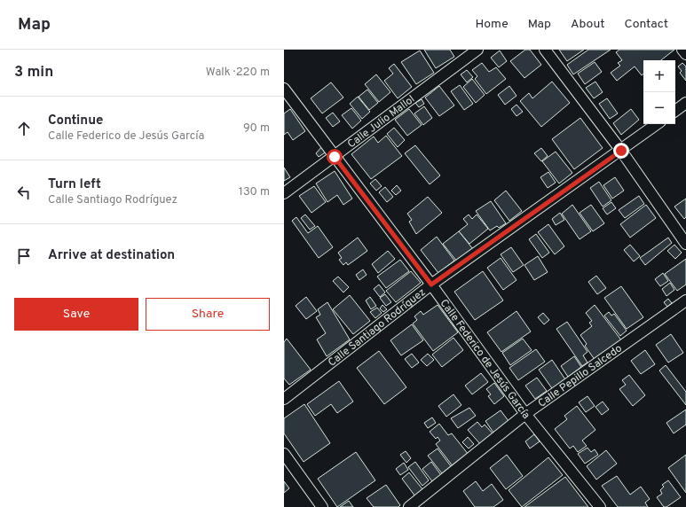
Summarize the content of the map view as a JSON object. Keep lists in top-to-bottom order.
{
  "streets": {
    "street": [
      "Calle Julio Mallol",
      "Calle Santiago Rodríguez",
      "Calle Federico de Jesús García",
      "Calle Pepillo Salcedo"
    ]
  },
  "crossings": [
    ["Calle Julio Mallol", "Calle Federico de Jesús García"],
    ["Calle Santiago Rodríguez", "Calle Federico de Jesús García"],
    ["Calle Federico de Jesús García", "Calle Pepillo Salcedo"]
  ],
  "page": {
    "header": "Map",
    "nav": [
      "Home",
      "Map",
      "About",
      "Contact"
    ],
    "heading": ["3 min", "Walk · 220 m"],
    "map_buttons": ["+", "−"],
    "list": [
      ["Continue", "Calle Federico de Jesús García", "90 m"],
      ["Turn left", "Calle Santiago Rodríguez", "130 m"],
      "Arrive at destination"
    ],
    "buttons": ["Save", "Share"]
  }
}
